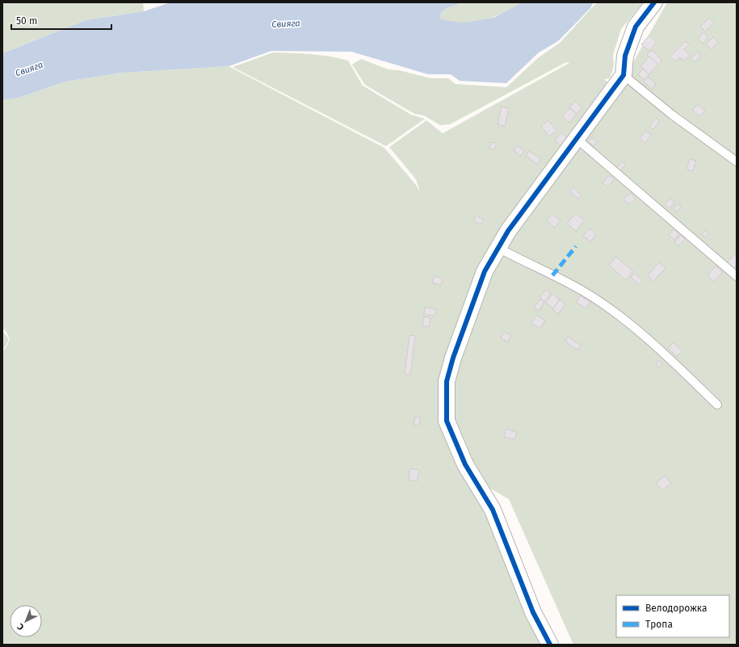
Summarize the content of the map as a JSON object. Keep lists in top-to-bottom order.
{
  "water": ["Свияга"],
  "legend": ["Велодорожка", "Тропа"],
  "scale_bar": "50 m",
  "north": "bottom left"
}
